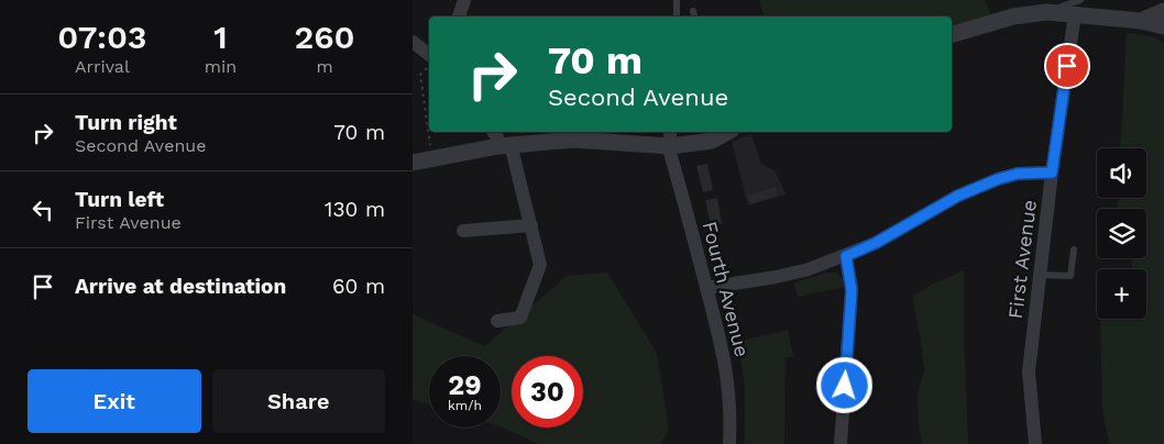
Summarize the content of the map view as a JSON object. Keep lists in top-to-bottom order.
{
  "streets": {
    "street": ["First Avenue", "Fourth Avenue"]
  },
  "page": {
    "eta": [
      "07:03",
      "Arrival",
      "1",
      "min",
      "260",
      "m"
    ],
    "turn": ["70 m", "Second Avenue"],
    "list": [
      {
        "name": "Turn right",
        "note": "Second Avenue",
        "value": "70 m"
      },
      {
        "name": "Turn left",
        "note": "First Avenue",
        "value": "130 m"
      },
      {
        "name": "Arrive at destination",
        "value": "60 m"
      }
    ],
    "map_buttons": "+",
    "speed": "29 km/h",
    "limit": "30",
    "buttons": ["Exit", "Share"]
  }
}
